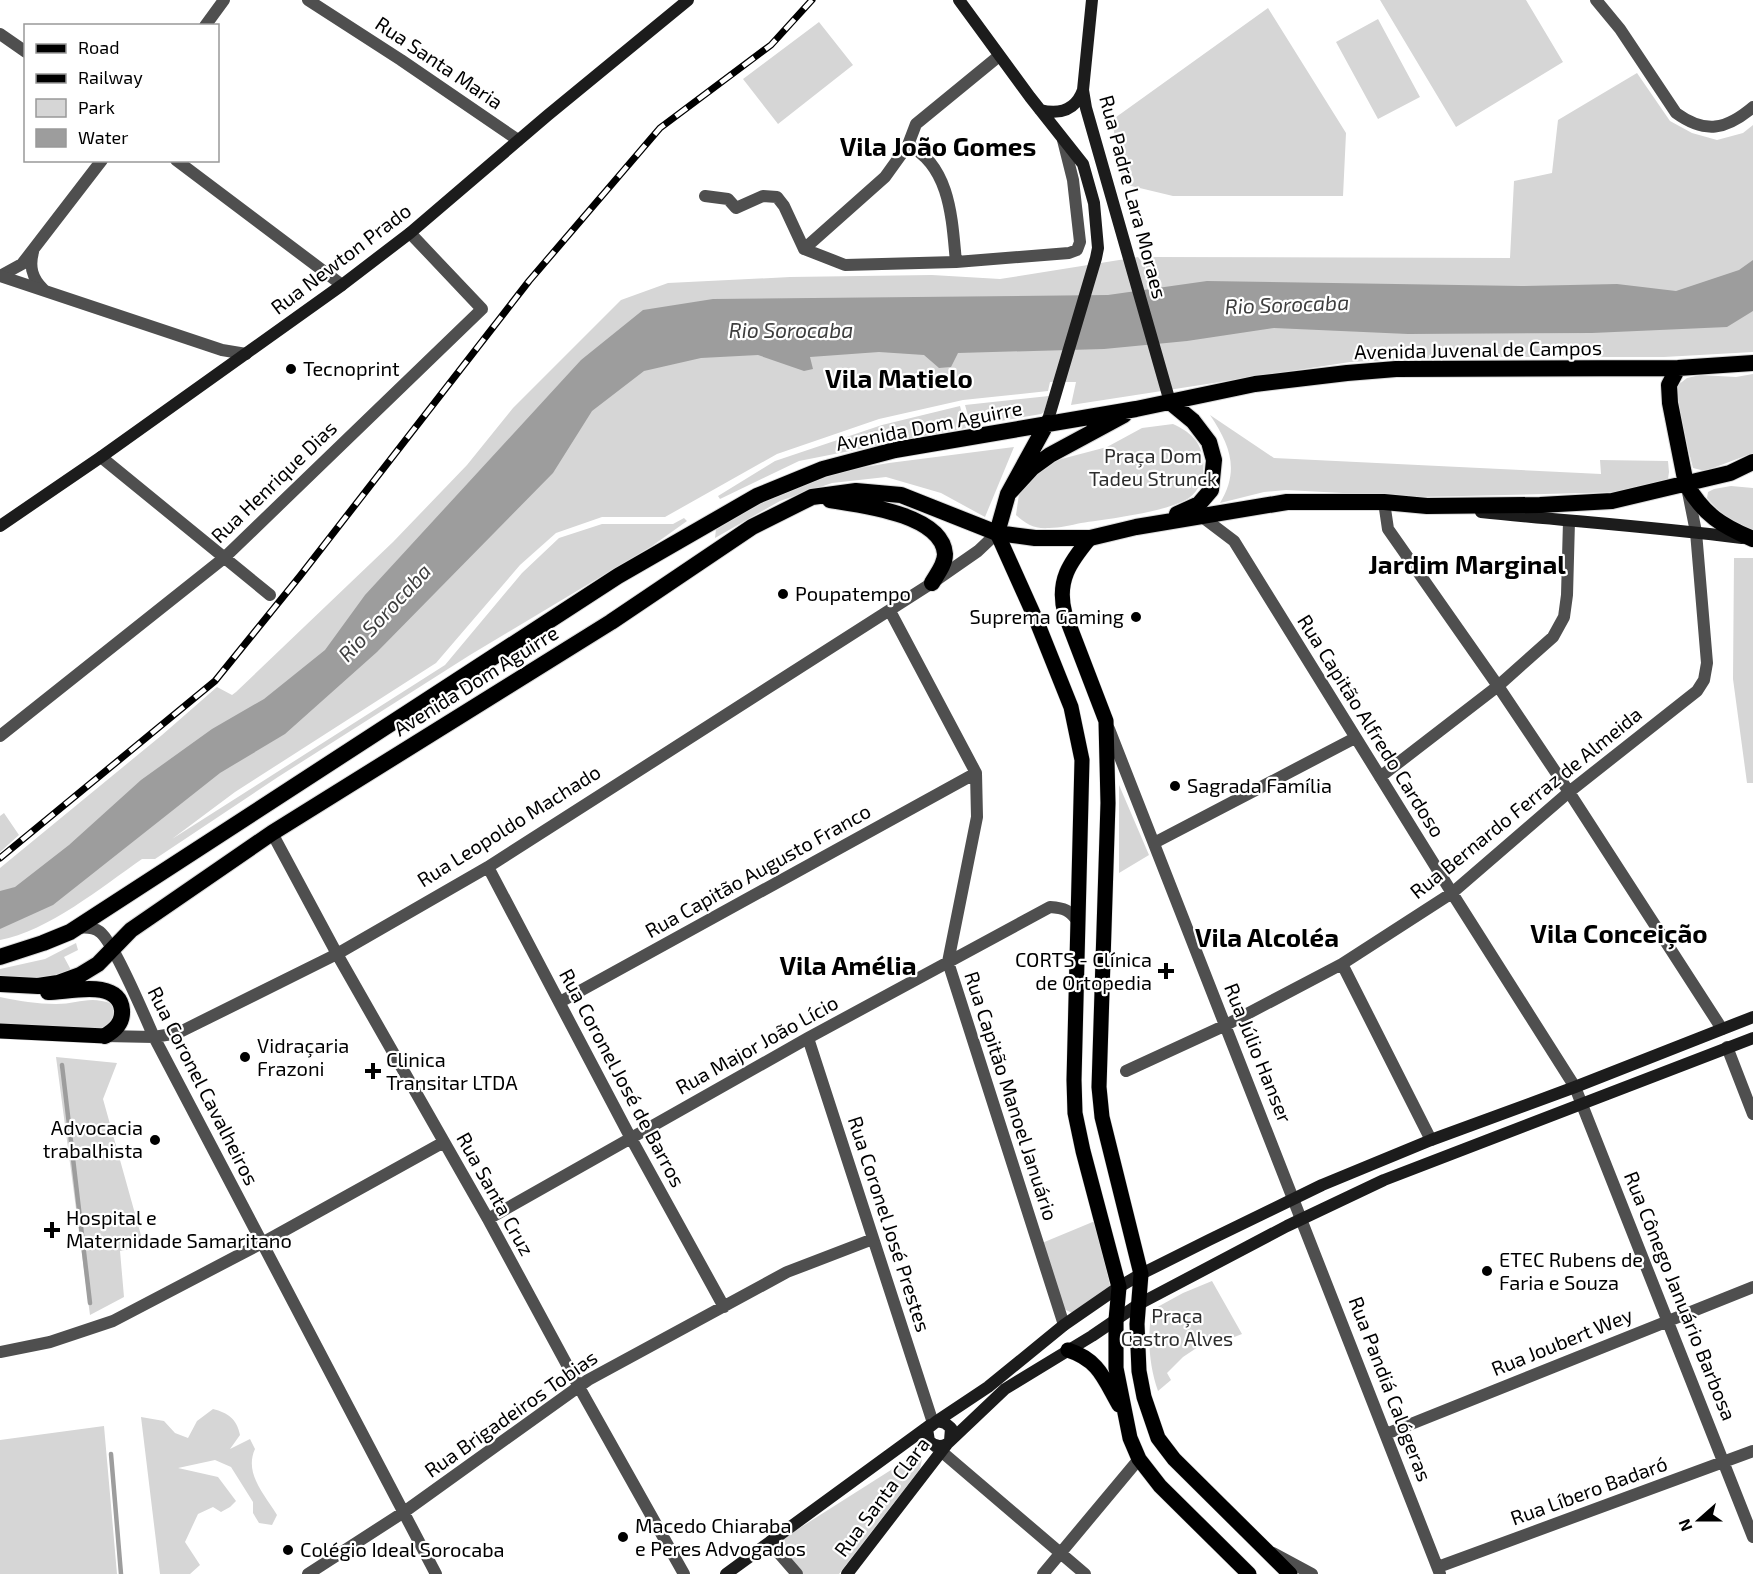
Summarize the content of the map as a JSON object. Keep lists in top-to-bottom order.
{
  "streets": {
    "highway": ["Avenida Juvenal de Campos", "Avenida Dom Aguirre"],
    "main road": [
      "Rua Padre Lara Moraes",
      "Rua Newton Prado",
      "Rua Leopoldo Machado",
      "Rua Santa Clara"
    ],
    "street": [
      "Rua Santa Maria",
      "Rua Henrique Dias",
      "Rua Capitão Alfredo Cardoso",
      "Rua Bernardo Ferraz de Almeida",
      "Rua Capitão Augusto Franco",
      "Rua Major João Lício",
      "Rua Júlio Hanser",
      "Rua Coronel José de Barros",
      "Rua Coronel Cavalheiros",
      "Rua Capitão Manoel Januário",
      "Rua Santa Cruz",
      "Rua Coronel José Prestes",
      "Rua Cônego Januário Barbosa",
      "Rua Joubert Wey",
      "Rua Pandiá Calógeras",
      "Rua Brigadeiros Tobias",
      "Rua Líbero Badaró"
    ]
  },
  "crossings": [
    ["Rua Santa Maria", "Rua Newton Prado"],
    ["Rua Padre Lara Moraes", "Avenida Juvenal de Campos"],
    ["Rua Newton Prado", "Rua Henrique Dias"],
    ["Avenida Juvenal de Campos", "Avenida Dom Aguirre"],
    ["Avenida Dom Aguirre", "Rua Leopoldo Machado"],
    ["Avenida Dom Aguirre", "Rua Coronel Cavalheiros"],
    ["Avenida Dom Aguirre", "Rua Santa Cruz"],
    ["Rua Capitão Alfredo Cardoso", "Rua Bernardo Ferraz de Almeida"],
    ["Rua Capitão Alfredo Cardoso", "Rua Cônego Januário Barbosa"],
    ["Rua Bernardo Ferraz de Almeida", "Rua Júlio Hanser"],
    ["Rua Leopoldo Machado", "Rua Coronel José de Barros"],
    ["Rua Leopoldo Machado", "Rua Coronel Cavalheiros"],
    ["Rua Leopoldo Machado", "Rua Capitão Manoel Januário"],
    ["Rua Leopoldo Machado", "Rua Santa Cruz"],
    ["Rua Capitão Augusto Franco", "Rua Coronel José de Barros"],
    ["Rua Capitão Augusto Franco", "Rua Capitão Manoel Januário"],
    ["Rua Major João Lício", "Rua Coronel José de Barros"],
    ["Rua Major João Lício", "Rua Capitão Manoel Januário"],
    ["Rua Major João Lício", "Rua Santa Cruz"],
    ["Rua Major João Lício", "Rua Coronel José Prestes"],
    ["Rua Júlio Hanser", "Rua Pandiá Calógeras"],
    ["Rua Júlio Hanser", "Rua Santa Clara"],
    ["Rua Coronel José de Barros", "Rua Brigadeiros Tobias"],
    ["Rua Coronel Cavalheiros", "Rua Brigadeiros Tobias"],
    ["Rua Santa Cruz", "Rua Brigadeiros Tobias"],
    ["Rua Coronel José Prestes", "Rua Brigadeiros Tobias"],
    ["Rua Cônego Januário Barbosa", "Rua Joubert Wey"],
    ["Rua Cônego Januário Barbosa", "Rua Líbero Badaró"],
    ["Rua Cônego Januário Barbosa", "Rua Santa Clara"],
    ["Rua Joubert Wey", "Rua Pandiá Calógeras"],
    ["Rua Pandiá Calógeras", "Rua Líbero Badaró"],
    ["Rua Pandiá Calógeras", "Rua Santa Clara"]
  ],
  "districts": [
    "Vila João Gomes",
    "Vila Matielo",
    "Jardim Marginal",
    "Vila Conceição",
    "Vila Alcoléa",
    "Vila Amélia"
  ],
  "water": ["Rio Sorocaba"],
  "parks": ["Praça Dom Tadeu Strunck", "Praça Castro Alves"],
  "places": {
    "other": [
      "Tecnoprint",
      "Poupatempo",
      "Suprema Gaming",
      "Sagrada Família",
      "Vidraçaria Frazoni",
      "Advocacia trabalhista",
      "ETEC Rubens de Faria e Souza",
      "Macedo Chiaraba e Peres Advogados",
      "Colégio Ideal Sorocaba"
    ],
    "health": ["CORTS - Clínica de Ortopedia", "Clinica Transitar LTDA", "Hospital e Maternidade Samaritano"]
  },
  "legend": [
    "Road",
    "Railway",
    "Park",
    "Water"
  ],
  "north": "left"
}
